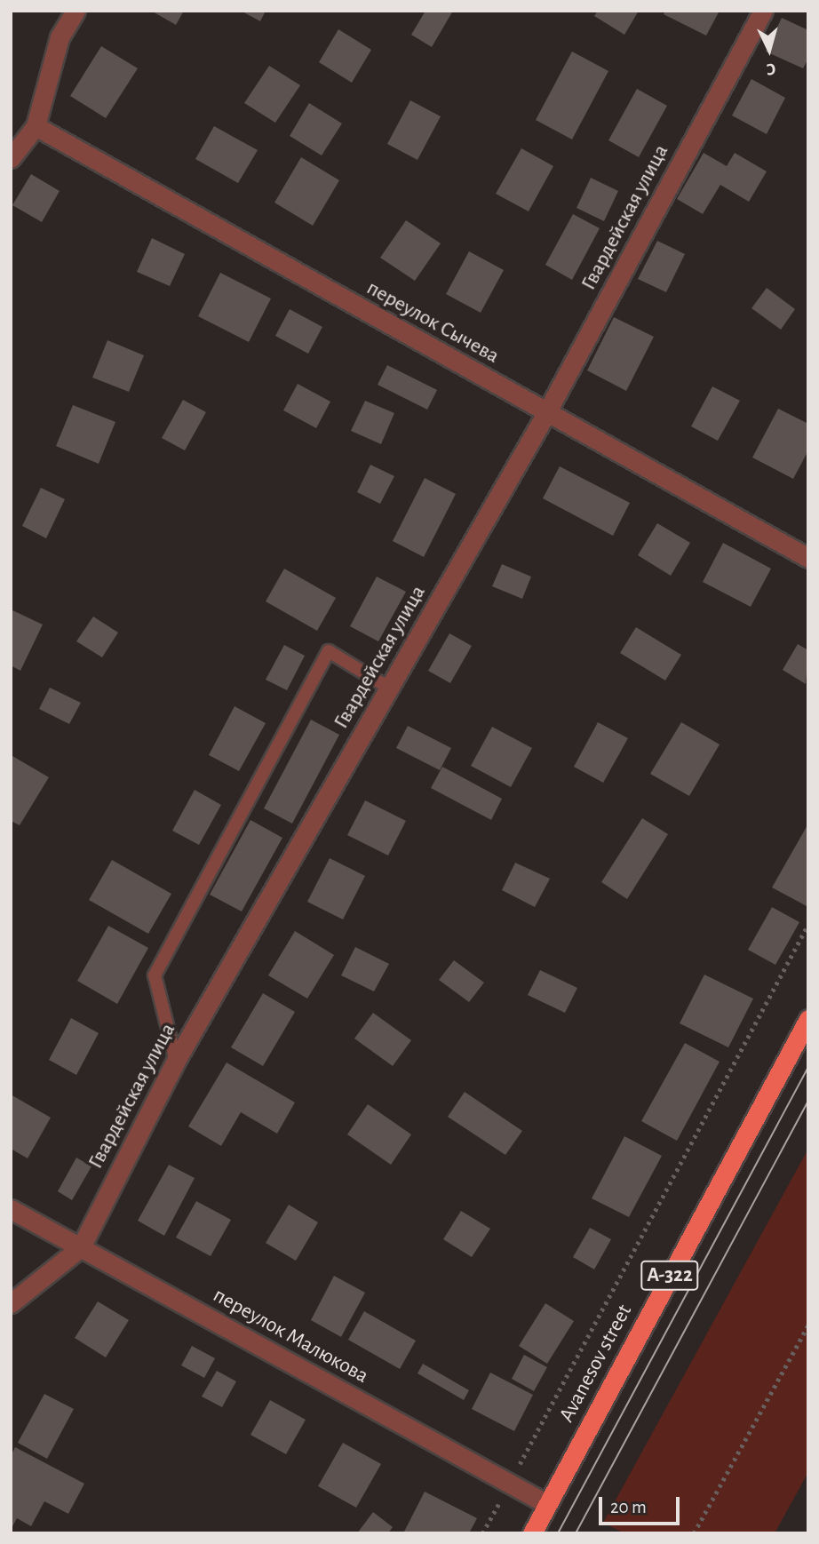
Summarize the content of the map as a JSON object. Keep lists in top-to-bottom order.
{
  "streets": {
    "highway": ["А-322", "Avanesov street"],
    "street": ["Гвардейская улица", "переулок Сычева", "переулок Малюкова"]
  },
  "crossings": [
    ["Гвардейская улица", "переулок Сычева"],
    ["Гвардейская улица", "переулок Малюкова"],
    ["переулок Малюкова", "Avanesov street"]
  ],
  "scale_bar": "20 m",
  "north": "bottom"
}
